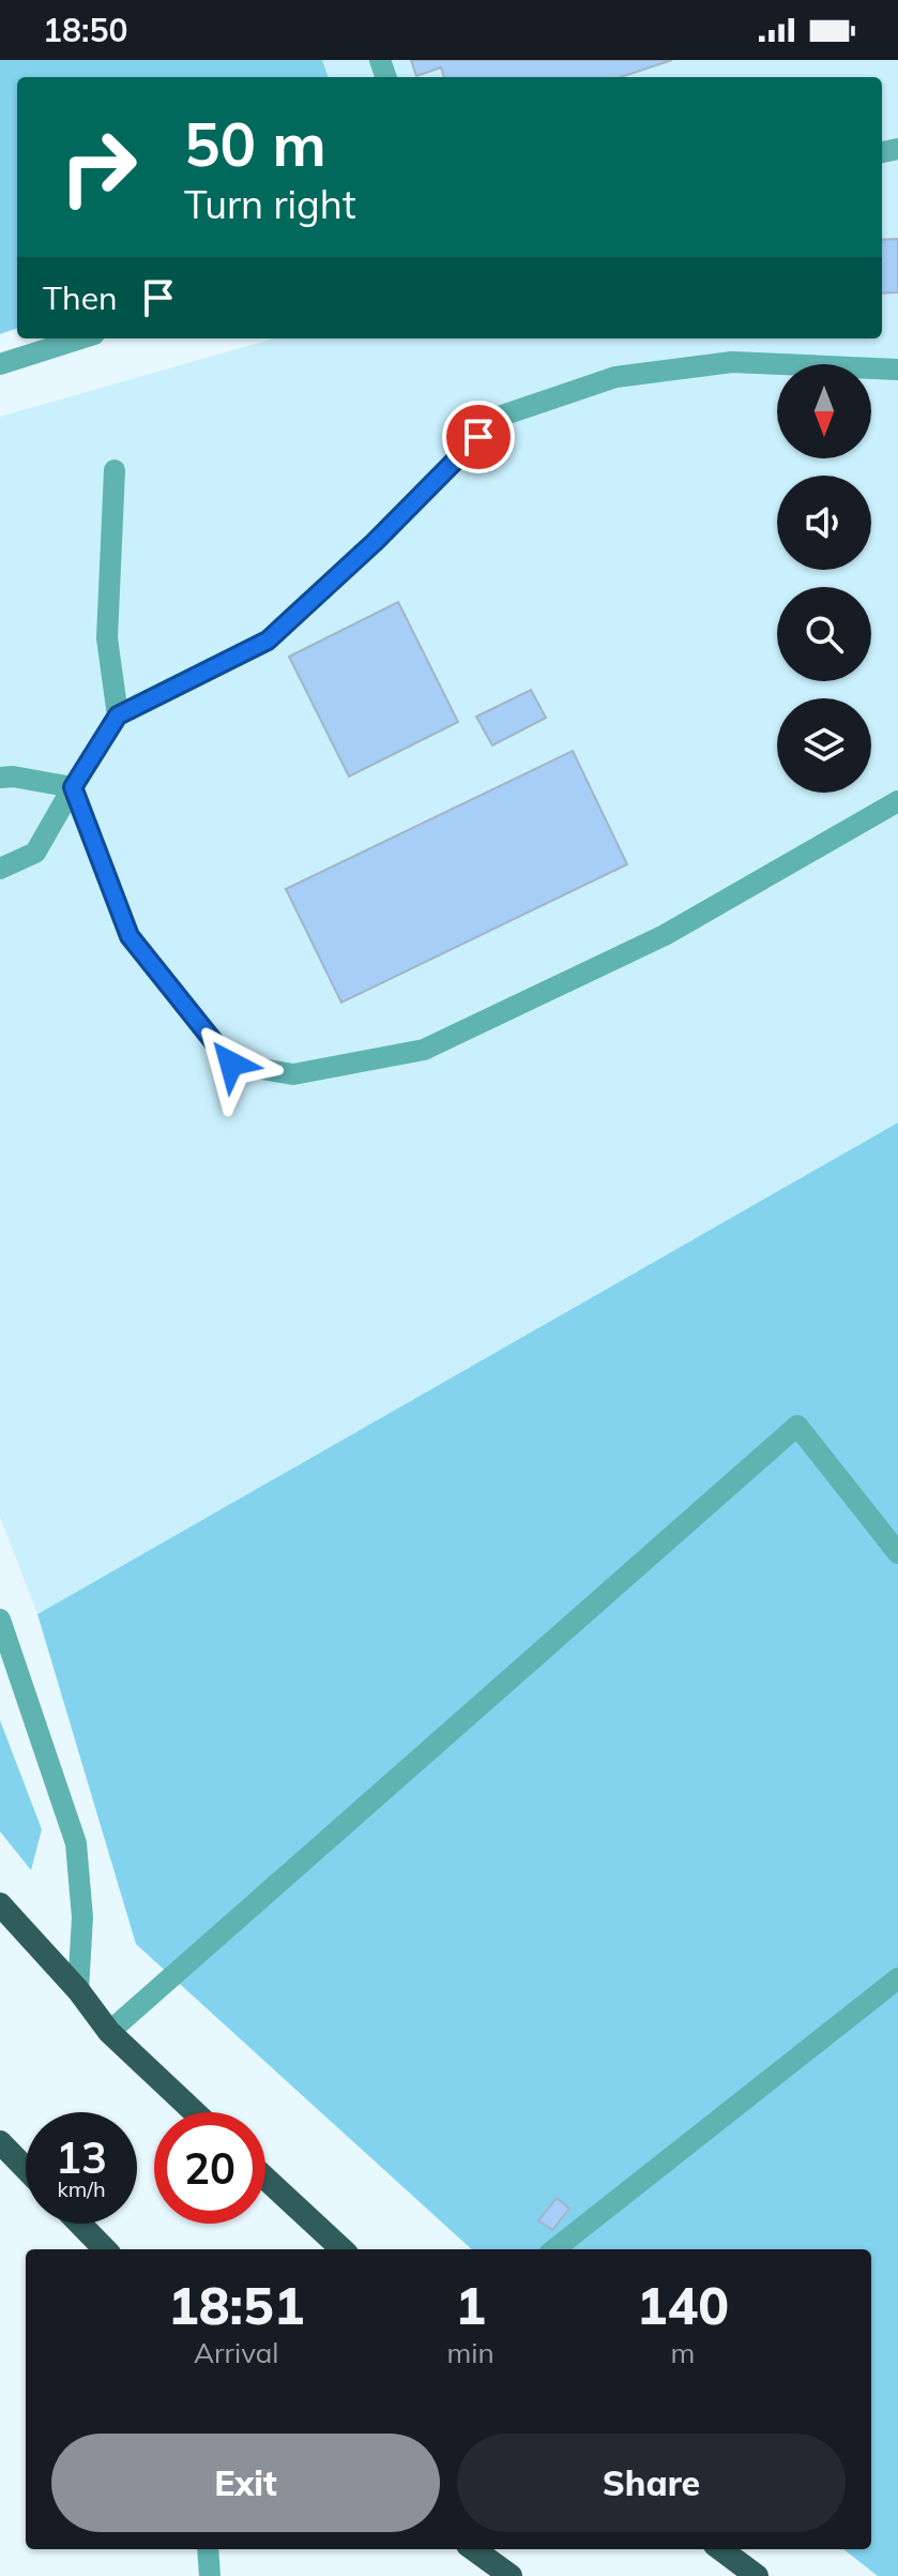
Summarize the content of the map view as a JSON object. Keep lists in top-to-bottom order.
{
  "north": "bottom",
  "page": {
    "status": "18:50",
    "turn": ["50 m", "Turn right"],
    "then": "Then",
    "speed": "13 km/h",
    "limit": "20",
    "eta": [
      "18:51",
      "Arrival",
      "1",
      "min",
      "140",
      "m"
    ],
    "buttons": ["Exit", "Share"]
  }
}
